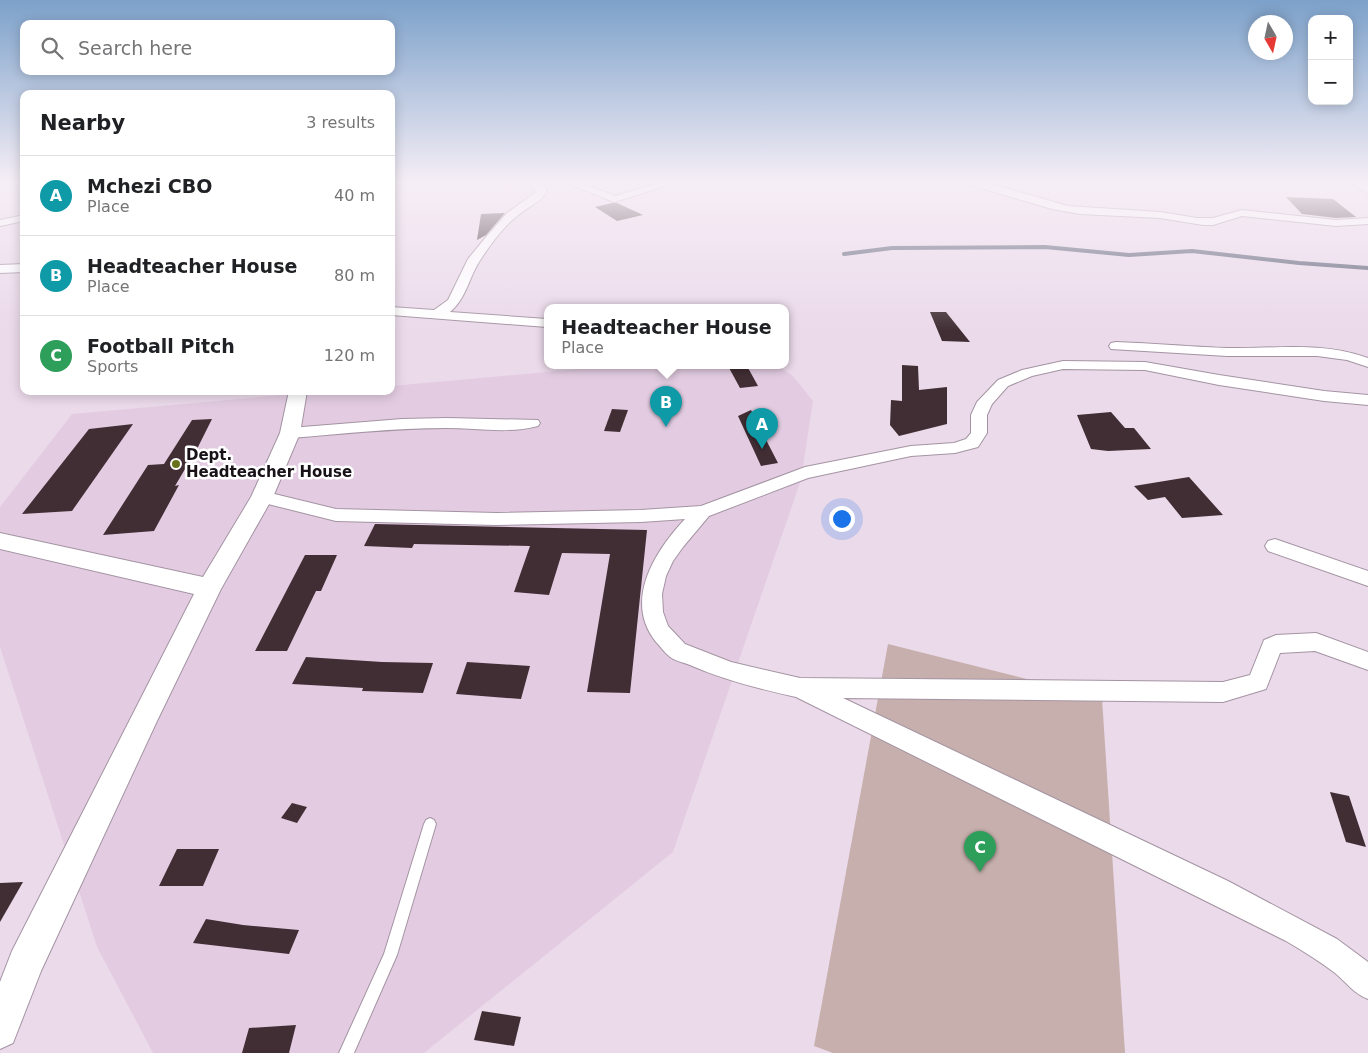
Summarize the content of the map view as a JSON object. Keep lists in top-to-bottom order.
{
  "places": ["Dept. Headteacher House"],
  "north": "bottom",
  "page": {
    "map_buttons": ["+", "−"],
    "search": "Search here",
    "heading": ["Nearby", "3 results"],
    "list": [
      {
        "mark": "A",
        "name": "Mchezi CBO",
        "note": "Place",
        "value": "40 m"
      },
      {
        "mark": "B",
        "name": "Headteacher House",
        "note": "Place",
        "value": "80 m"
      },
      {
        "mark": "C",
        "name": "Football Pitch",
        "note": "Sports",
        "value": "120 m"
      }
    ],
    "popup": ["Headteacher House", "Place"],
    "pins": ["B", "A", "C"]
  }
}
